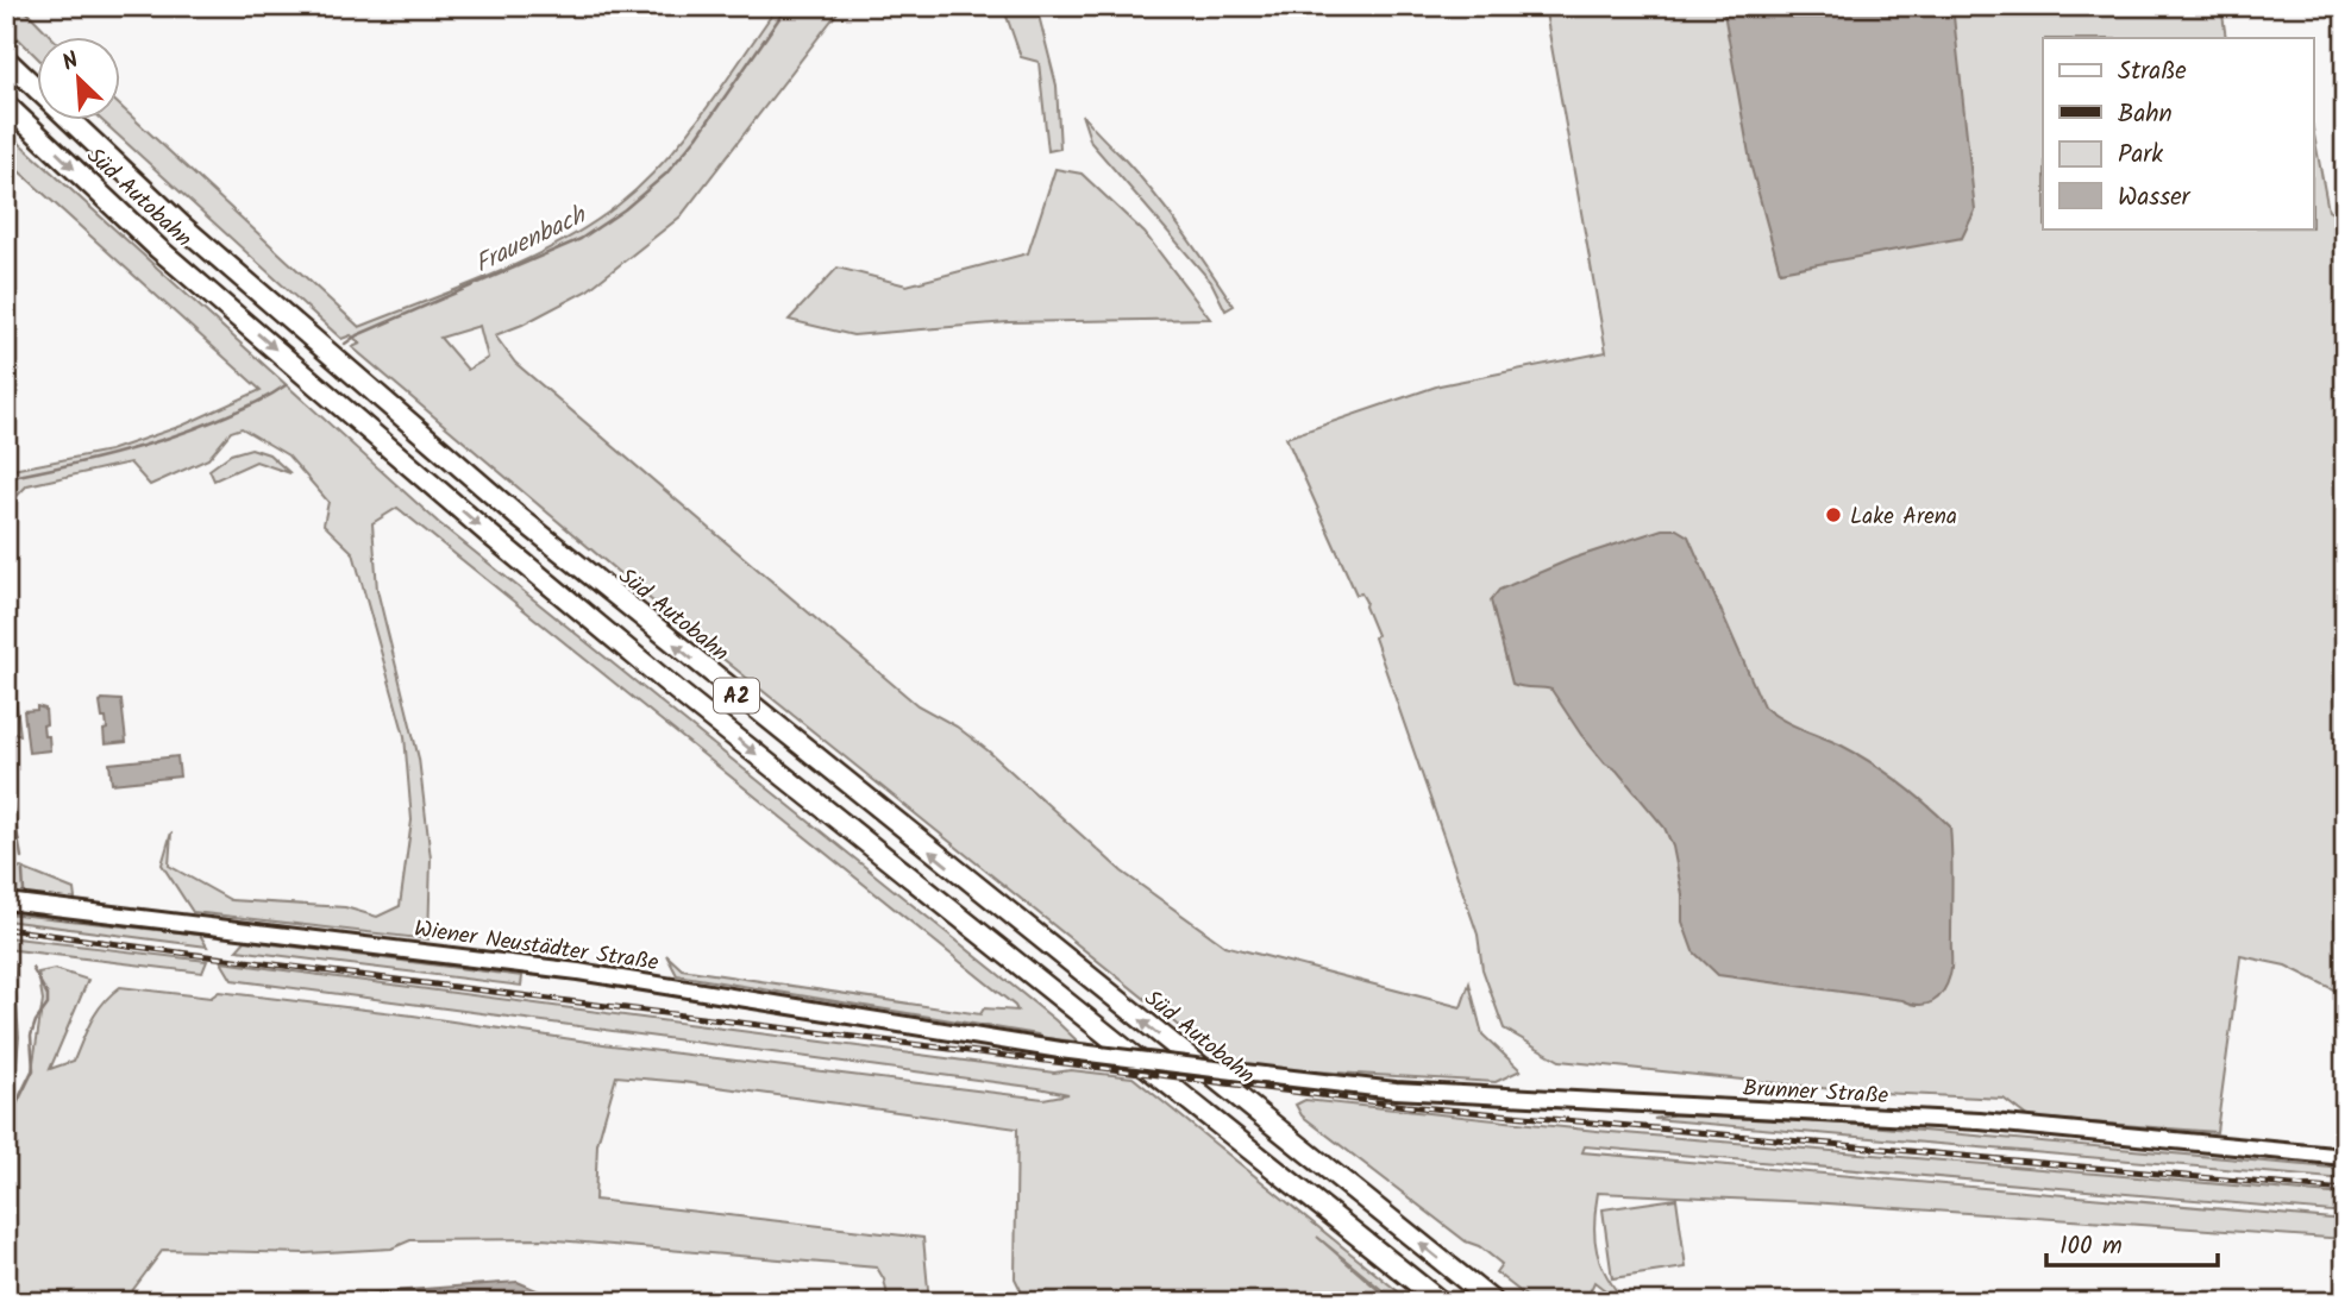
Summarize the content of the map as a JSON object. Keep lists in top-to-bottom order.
{
  "streets": {
    "highway": ["Süd Autobahn", "A2"],
    "main road": ["Wiener Neustädter Straße", "Brunner Straße"]
  },
  "crossings": [
    ["Wiener Neustädter Straße", "Brunner Straße"]
  ],
  "water": ["Frauenbach"],
  "places": ["Lake Arena"],
  "legend": [
    "Straße",
    "Bahn",
    "Park",
    "Wasser"
  ],
  "scale_bar": "100 m",
  "north": "top left"
}
